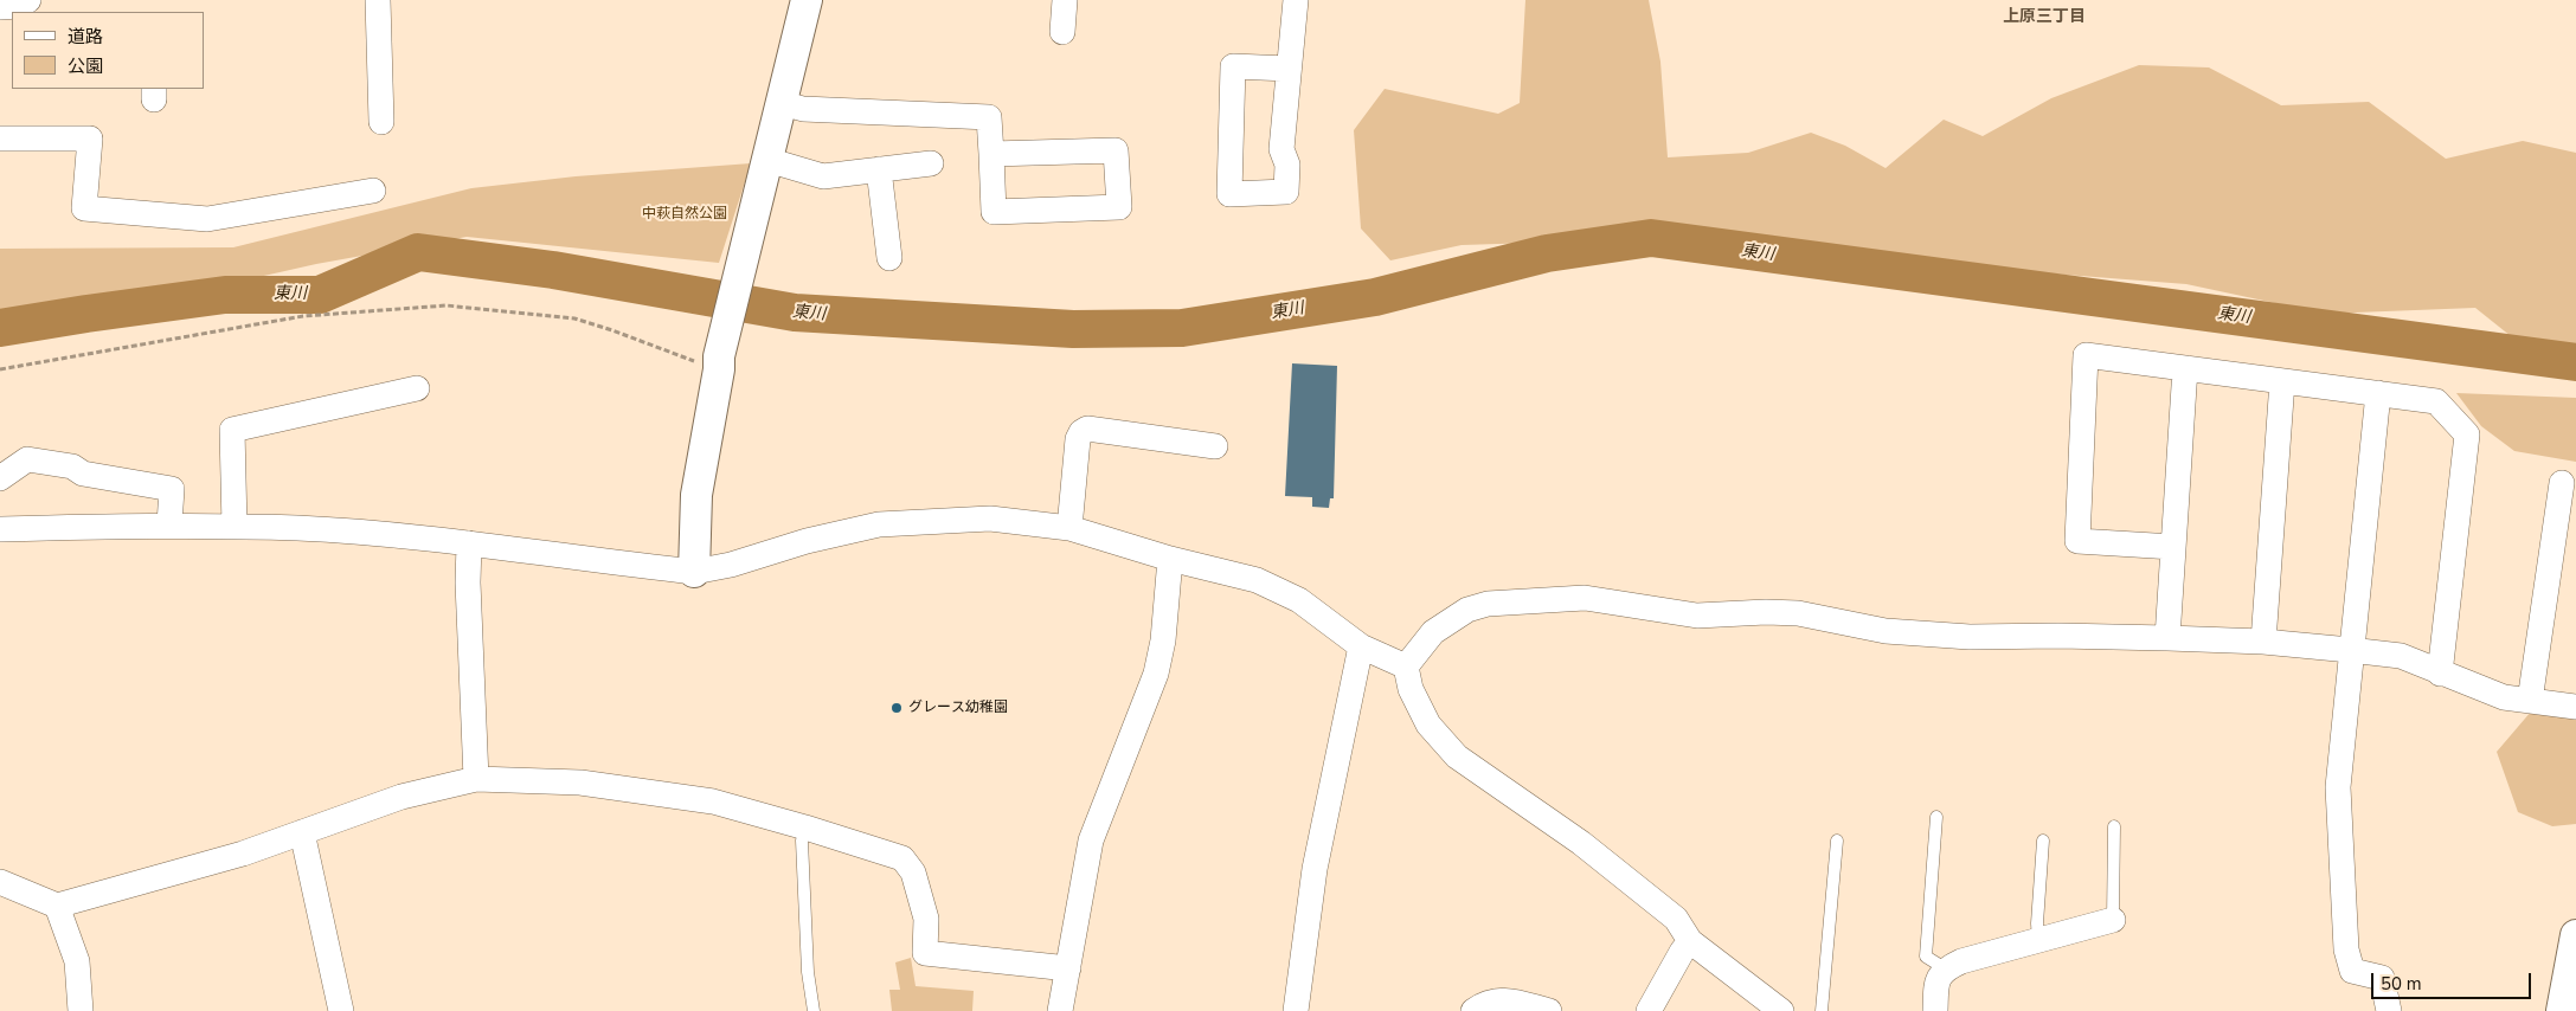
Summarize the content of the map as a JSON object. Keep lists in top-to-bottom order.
{
  "districts": ["上原三丁目"],
  "water": ["東川"],
  "parks": ["中萩自然公園"],
  "places": ["グレース幼稚園"],
  "legend": ["道路", "公園"],
  "scale_bar": "50 m"
}
